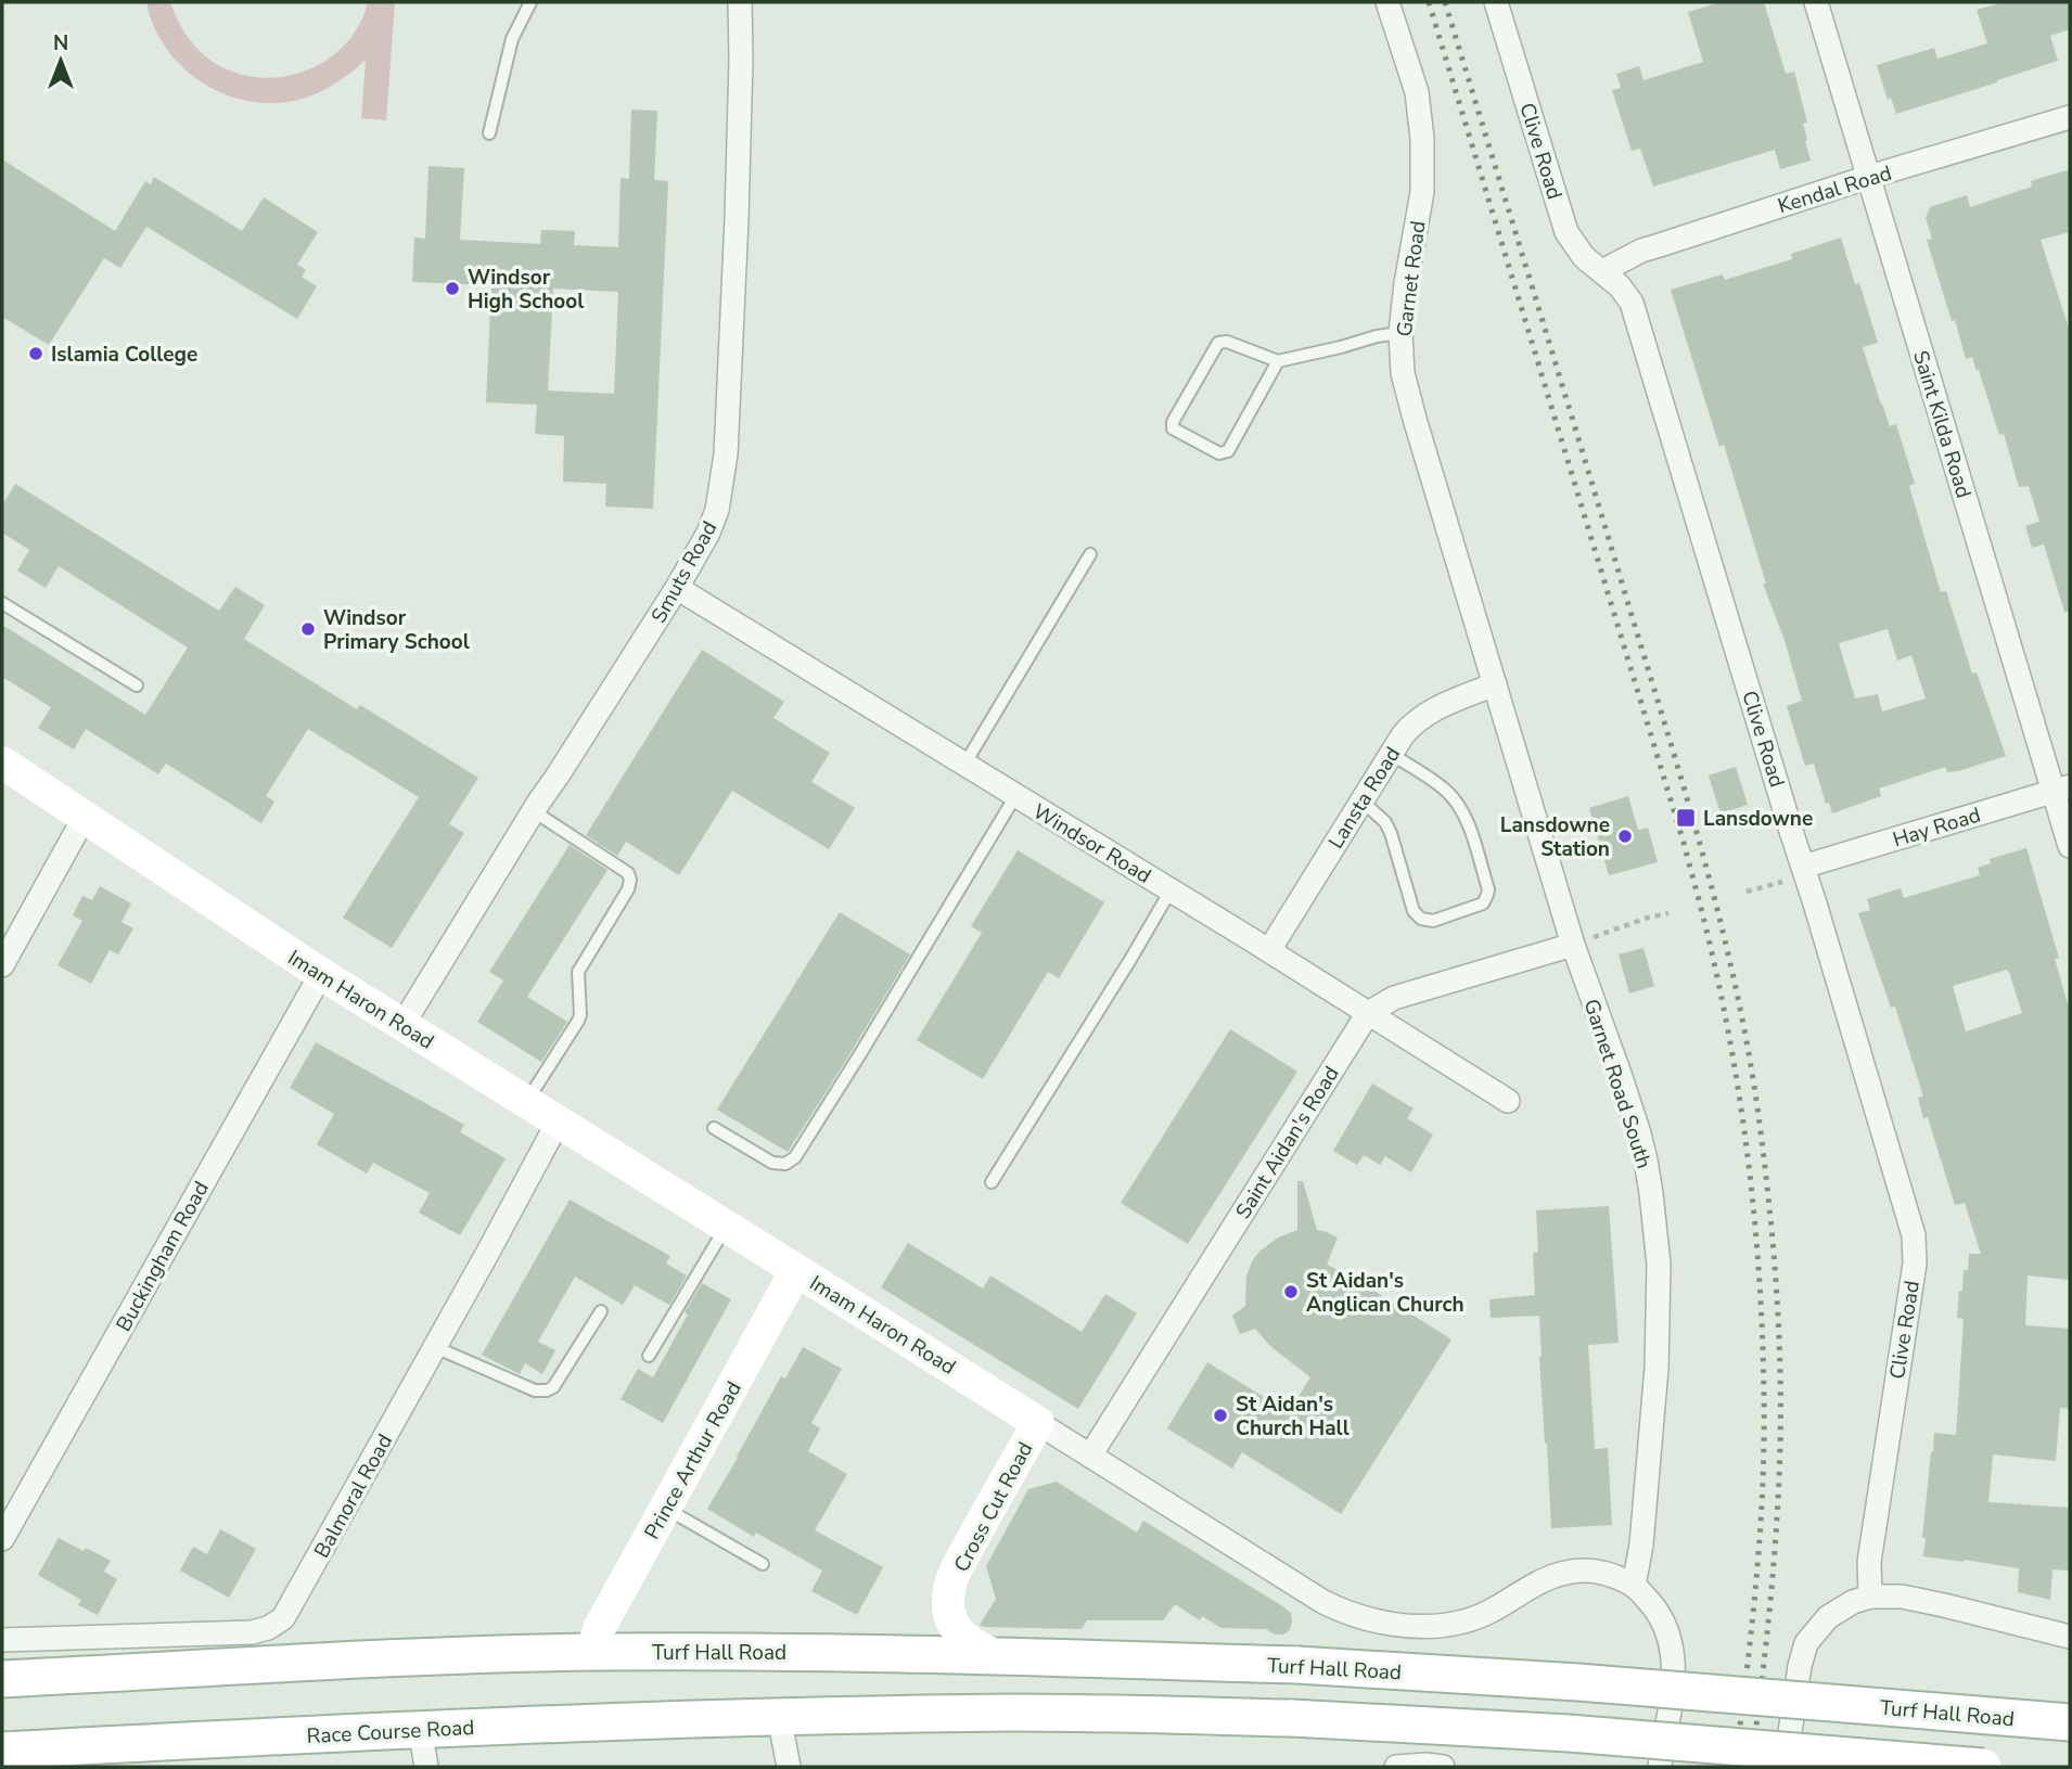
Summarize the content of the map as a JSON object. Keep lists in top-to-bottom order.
{
  "streets": {
    "main road": ["Turf Hall Road", "Race Course Road"],
    "street": [
      "Clive Road",
      "Kendal Road",
      "Garnet Road",
      "Saint Kilda Road",
      "Smuts Road",
      "Lansta Road",
      "Hay Road",
      "Windsor Road",
      "Imam Haron Road",
      "Garnet Road South",
      "Saint Aidan's Road",
      "Buckingham Road",
      "Prince Arthur Road",
      "Balmoral Road",
      "Cross Cut Road"
    ]
  },
  "crossings": [
    ["Clive Road", "Kendal Road"],
    ["Clive Road", "Hay Road"],
    ["Kendal Road", "Saint Kilda Road"],
    ["Garnet Road", "Lansta Road"],
    ["Garnet Road", "Garnet Road South"],
    ["Saint Kilda Road", "Hay Road"],
    ["Smuts Road", "Windsor Road"],
    ["Smuts Road", "Imam Haron Road"],
    ["Lansta Road", "Windsor Road"],
    ["Lansta Road", "Garnet Road South"],
    ["Windsor Road", "Saint Aidan's Road"],
    ["Imam Haron Road", "Garnet Road South"],
    ["Imam Haron Road", "Saint Aidan's Road"],
    ["Imam Haron Road", "Buckingham Road"],
    ["Imam Haron Road", "Prince Arthur Road"],
    ["Imam Haron Road", "Balmoral Road"],
    ["Imam Haron Road", "Cross Cut Road"],
    ["Prince Arthur Road", "Turf Hall Road"],
    ["Cross Cut Road", "Turf Hall Road"]
  ],
  "places": {
    "other": [
      "Windsor High School",
      "Islamia College",
      "Windsor Primary School",
      "Lansdowne Station",
      "St Aidan's Anglican Church",
      "St Aidan's Church Hall"
    ],
    "transit": ["Lansdowne"]
  },
  "north": "top"
}
